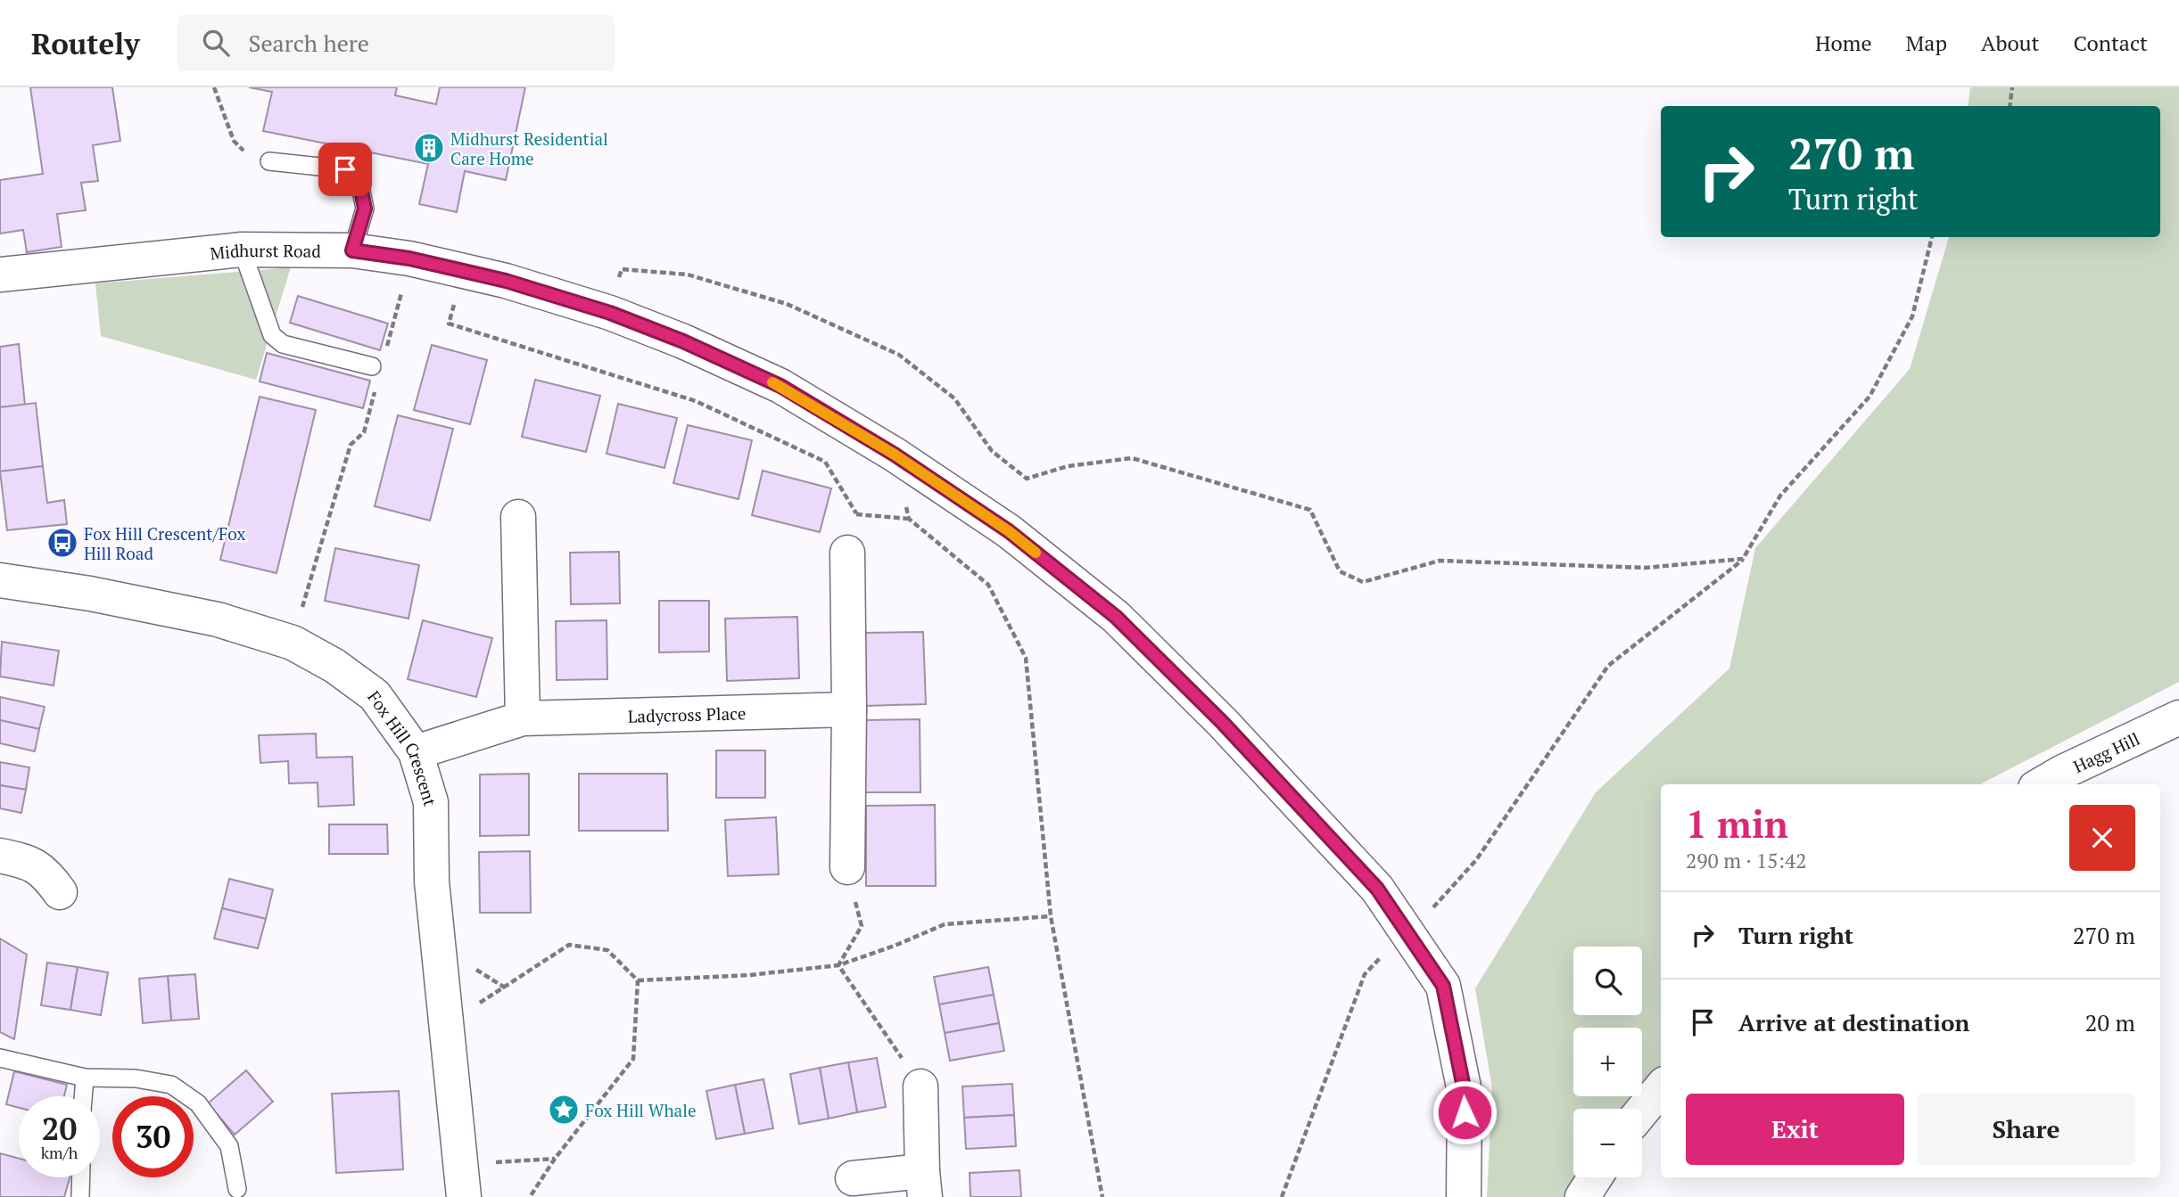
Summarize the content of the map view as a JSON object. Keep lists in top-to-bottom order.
{
  "streets": {
    "street": [
      "Midhurst Road",
      "Ladycross Place",
      "Fox Hill Crescent",
      "Hagg Hill"
    ]
  },
  "crossings": [
    ["Ladycross Place", "Fox Hill Crescent"]
  ],
  "places": {
    "building": ["Midhurst Residential Care Home"],
    "bus stop": ["Fox Hill Crescent/Fox Hill Road"],
    "place": ["Fox Hill Whale"]
  },
  "page": {
    "header": "Routely",
    "search": "Search here",
    "nav": [
      "Home",
      "Map",
      "About",
      "Contact"
    ],
    "turn": ["270 m", "Turn right"],
    "heading": ["1 min", "290 m · 15:42"],
    "list": [
      {
        "name": "Turn right",
        "value": "270 m"
      },
      {
        "name": "Arrive at destination",
        "value": "20 m"
      }
    ],
    "map_buttons": ["+", "−"],
    "buttons": ["Exit", "Share"],
    "speed": "20 km/h",
    "limit": "30"
  }
}
